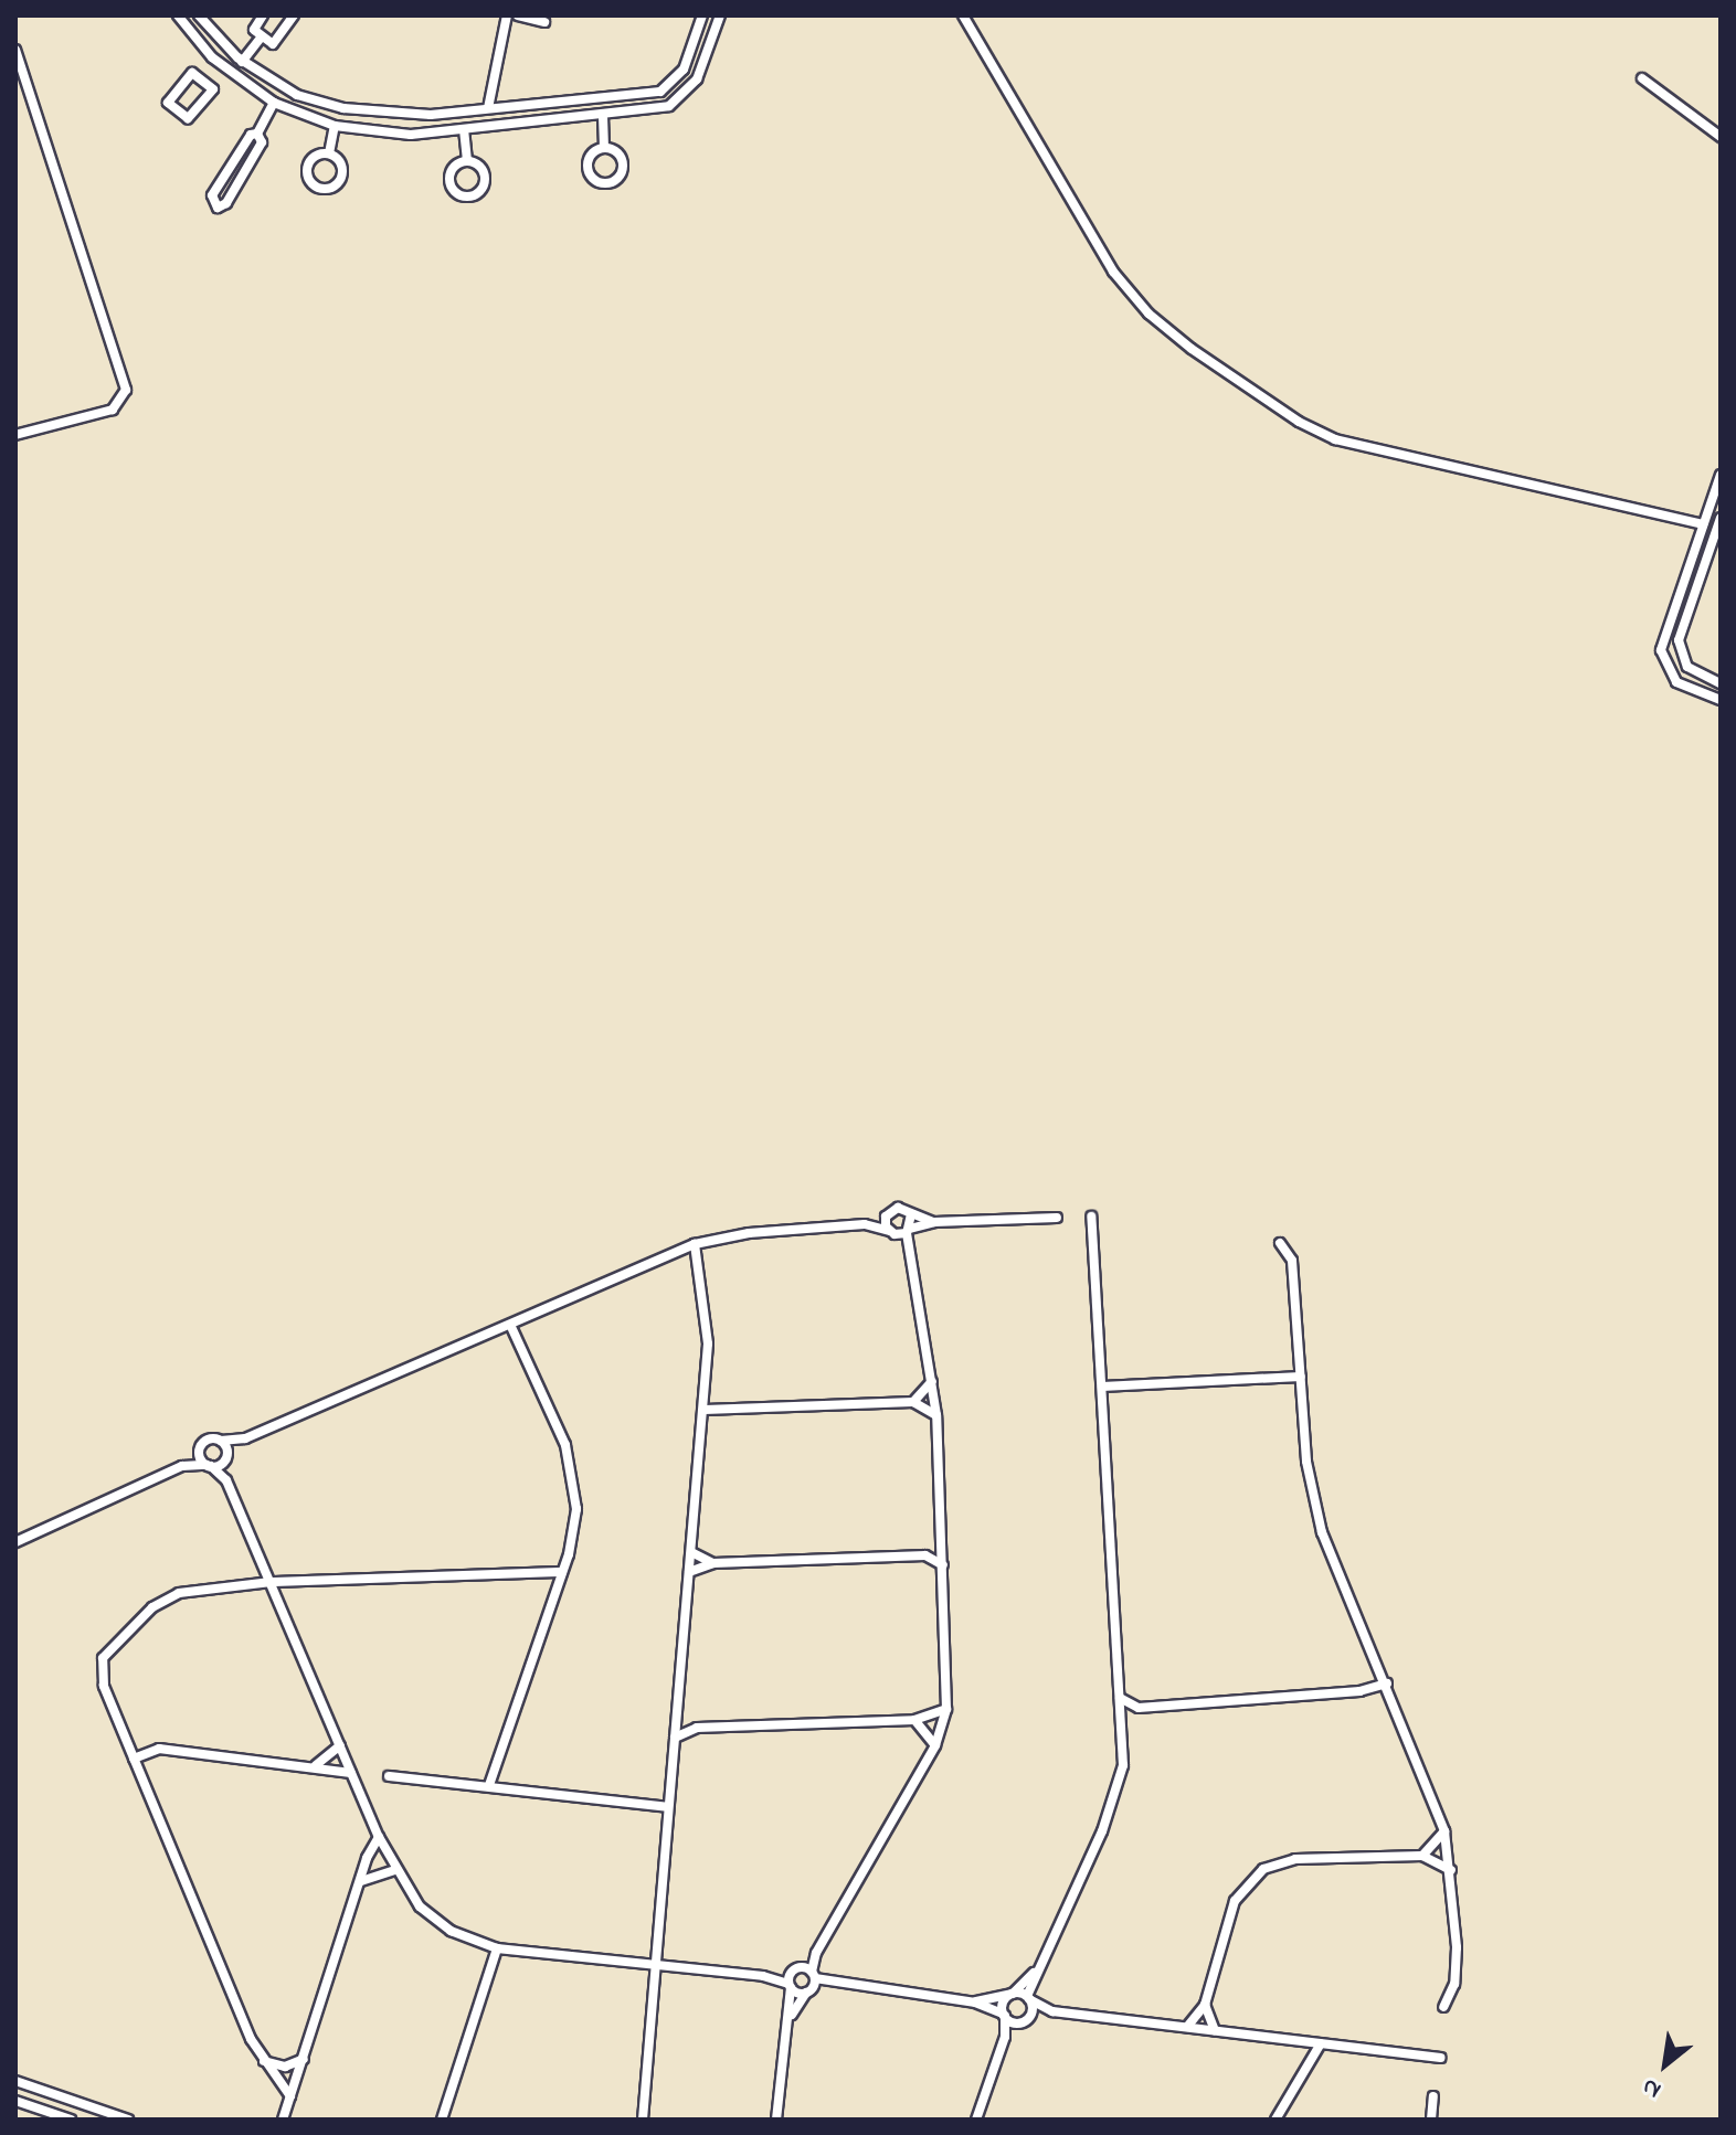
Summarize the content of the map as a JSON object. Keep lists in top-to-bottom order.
{
  "north": "bottom left"
}
